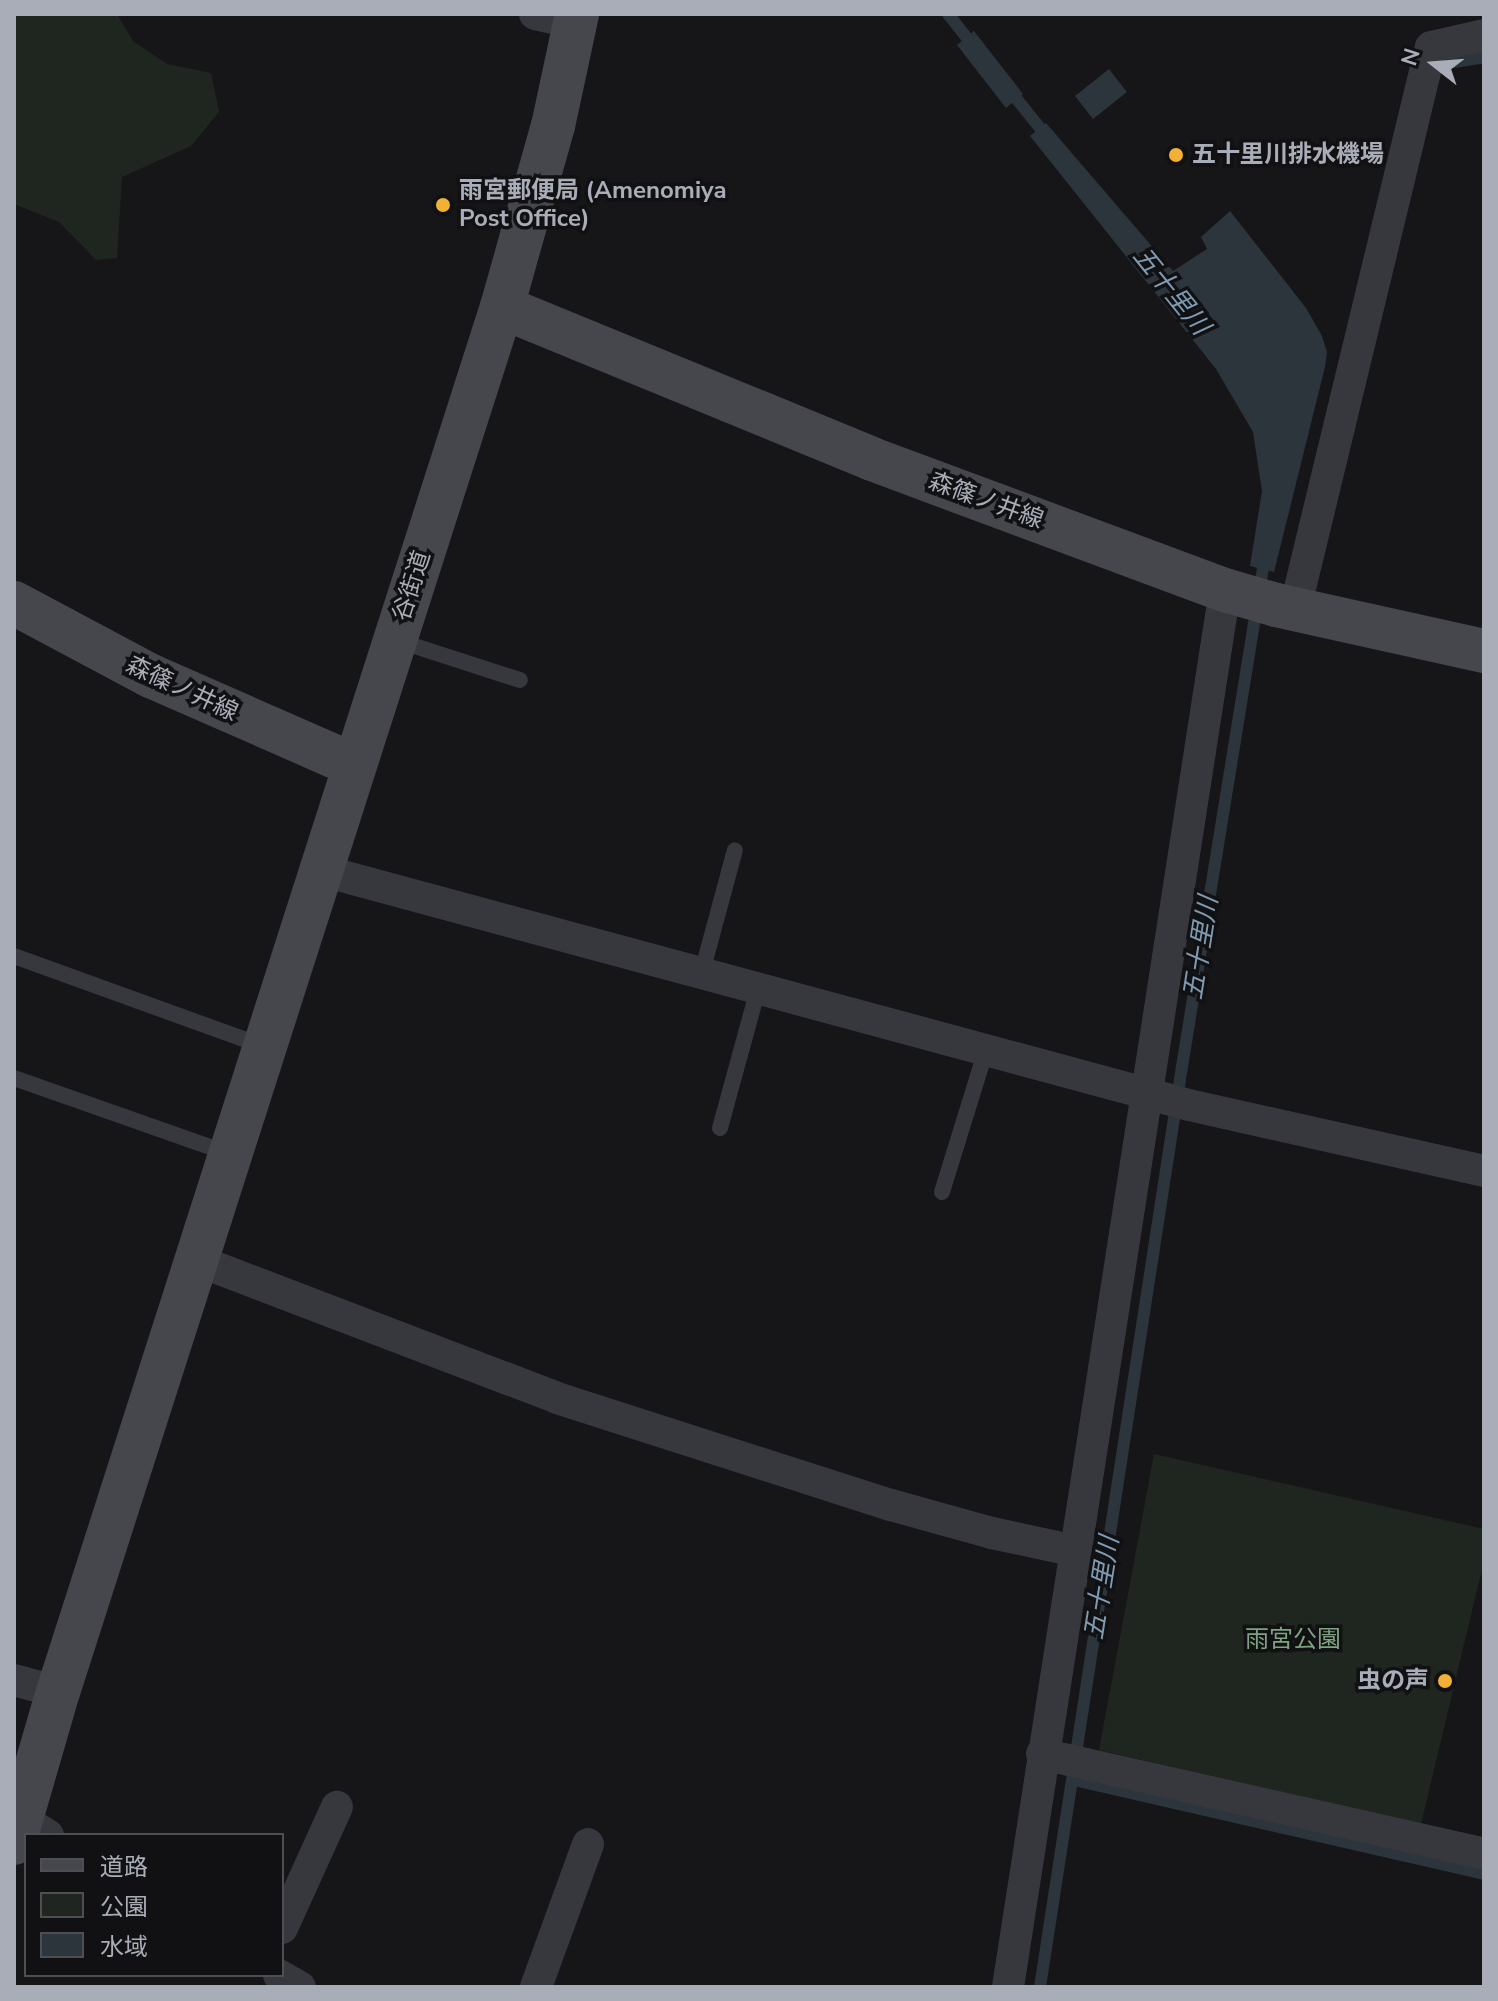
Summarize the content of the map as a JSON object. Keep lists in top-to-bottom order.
{
  "streets": {
    "street": ["森篠ノ井線", "谷街道"]
  },
  "crossings": [
    ["森篠ノ井線", "谷街道"]
  ],
  "water": ["五十里川"],
  "parks": ["雨宮公園"],
  "places": ["五十里川排水機場", "雨宮郵便局 (Amenomiya Post Office)", "虫の声"],
  "legend": ["道路", "公園", "水域"],
  "north": "left"
}
